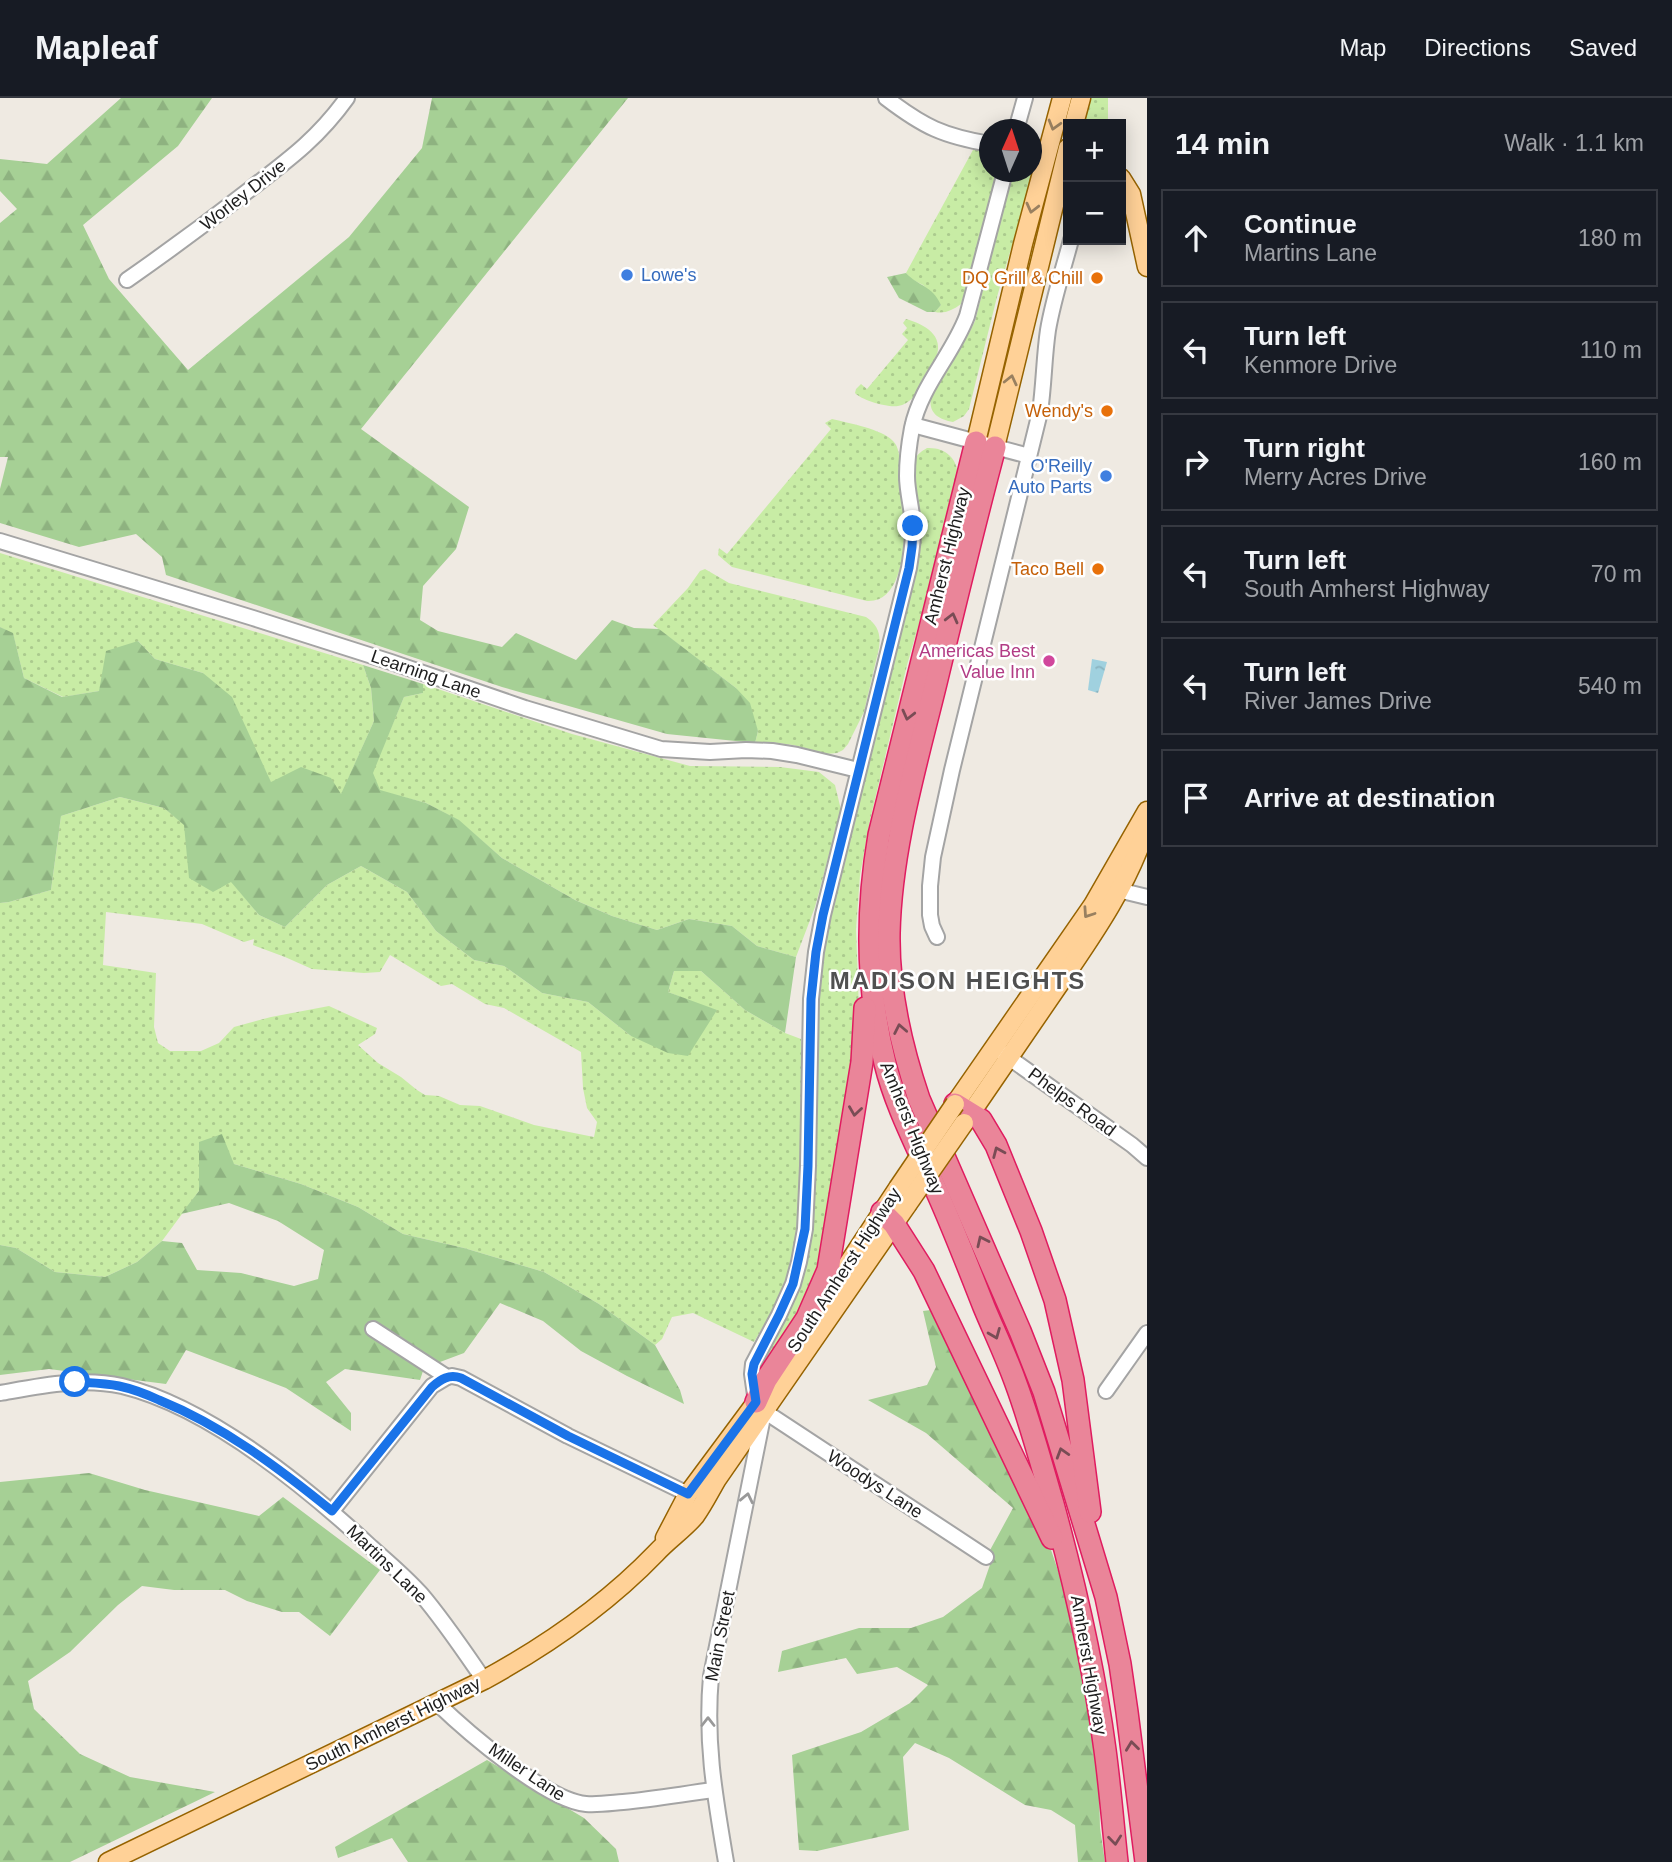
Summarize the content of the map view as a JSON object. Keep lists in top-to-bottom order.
{
  "streets": {
    "highway": ["Amherst Highway"],
    "main road": ["South Amherst Highway"],
    "street": [
      "Worley Drive",
      "Learning Lane",
      "Phelps Road",
      "Woodys Lane",
      "Martins Lane",
      "Main Street",
      "Miller Lane"
    ]
  },
  "crossings": [
    ["Learning Lane", "Main Street"],
    ["Phelps Road", "South Amherst Highway"],
    ["South Amherst Highway", "Woodys Lane"],
    ["South Amherst Highway", "Martins Lane"],
    ["South Amherst Highway", "Main Street"],
    ["South Amherst Highway", "Miller Lane"],
    ["Woodys Lane", "Main Street"],
    ["Main Street", "Miller Lane"]
  ],
  "districts": ["MADISON HEIGHTS"],
  "places": [
    "Lowe's",
    "DQ Grill & Chill",
    "Wendy's",
    "O'Reilly Auto Parts",
    "Taco Bell",
    "Americas Best Value Inn"
  ],
  "north": "top",
  "page": {
    "header": "Mapleaf",
    "nav": ["Map", "Directions", "Saved"],
    "heading": ["14 min", "Walk · 1.1 km"],
    "map_buttons": ["+", "−"],
    "list": [
      ["Continue", "Martins Lane", "180 m"],
      ["Turn left", "Kenmore Drive", "110 m"],
      ["Turn right", "Merry Acres Drive", "160 m"],
      ["Turn left", "South Amherst Highway", "70 m"],
      ["Turn left", "River James Drive", "540 m"],
      "Arrive at destination"
    ]
  }
}
